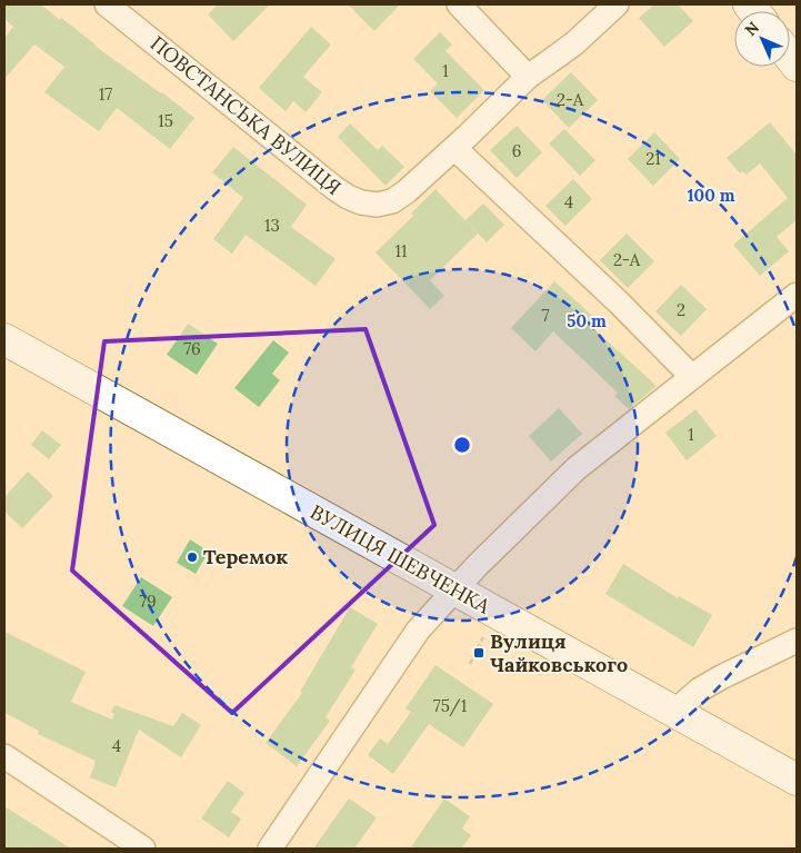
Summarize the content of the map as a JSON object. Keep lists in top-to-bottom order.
{
  "streets": {
    "main road": ["ВУЛИЦЯ ШЕВЧЕНКА"],
    "street": ["ПОВСТАНСЬКА ВУЛИЦЯ"]
  },
  "places": {
    "other": ["Теремок"],
    "transit": ["Вулиця Чайковського"]
  },
  "house_numbers": [
    "1",
    "17",
    "2-А",
    "15",
    "6",
    "21",
    "4",
    "13",
    "11",
    "2-А",
    "2",
    "7",
    "76",
    "1",
    "79",
    "75/1",
    "4"
  ],
  "north": "top left",
  "rings": ["100 m", "50 m"]
}
